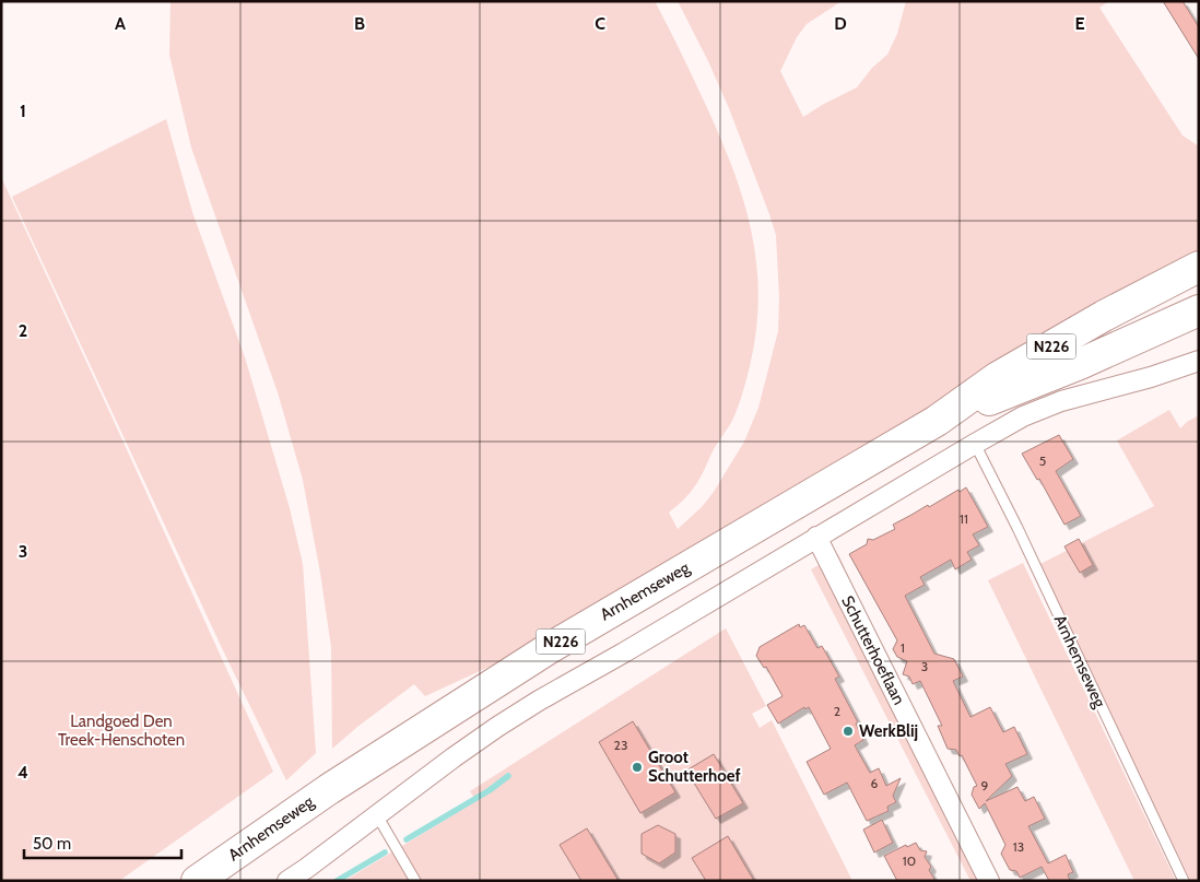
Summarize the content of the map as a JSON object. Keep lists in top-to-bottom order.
{
  "streets": {
    "main road": ["N226", "Arnhemseweg"],
    "street": ["Schutterhoeflaan"]
  },
  "parks": ["Landgoed Den Treek-Henschoten"],
  "places": ["WerkBlij", "Groot Schutterhoef"],
  "house_numbers": [
    "5",
    "11",
    "1",
    "3",
    "2",
    "23",
    "6",
    "9",
    "13",
    "10"
  ],
  "scale_bar": "50 m",
  "grid": {
    "columns": [
      "A",
      "B",
      "C",
      "D",
      "E"
    ],
    "rows": [
      "1",
      "2",
      "3",
      "4"
    ]
  }
}
